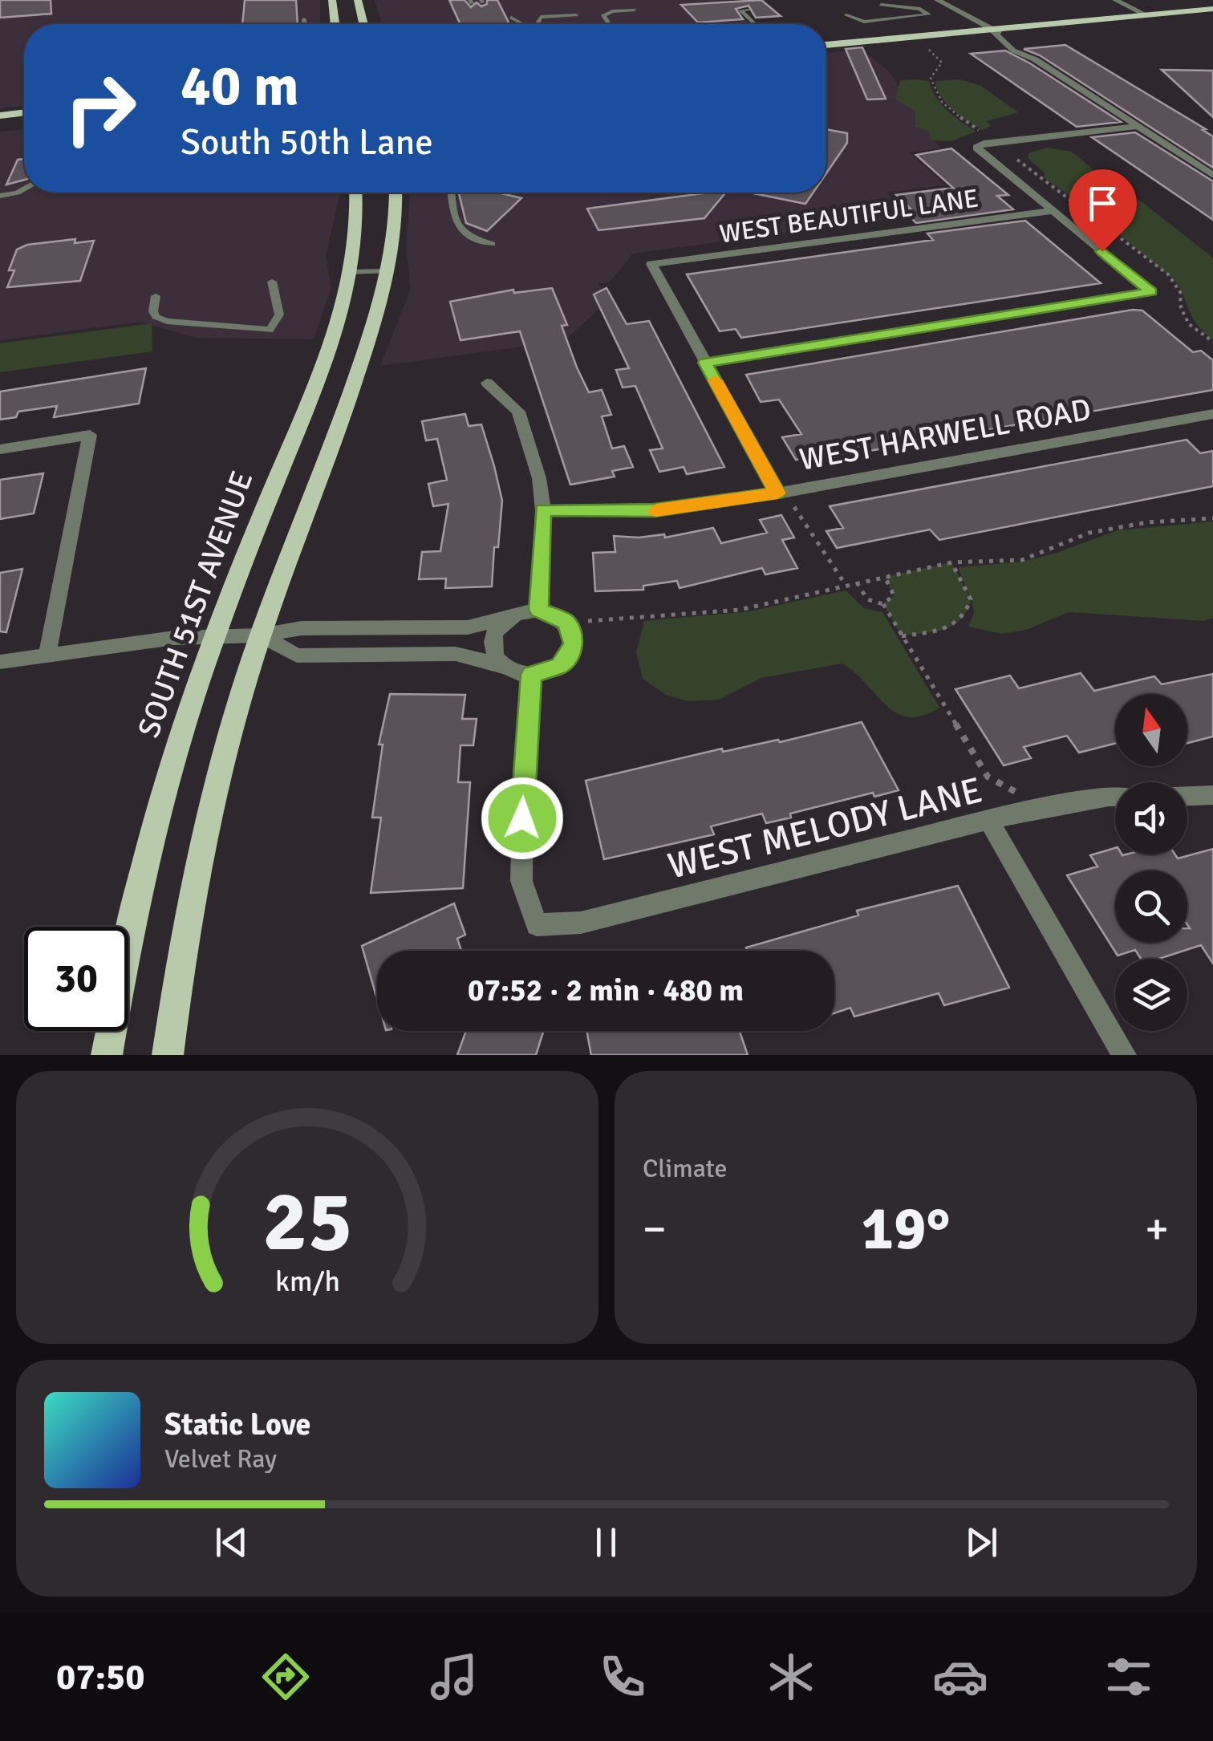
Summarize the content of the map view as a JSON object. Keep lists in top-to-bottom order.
{
  "streets": {
    "main road": ["SOUTH 51ST AVENUE"],
    "street": ["WEST BEAUTIFUL LANE", "WEST HARWELL ROAD", "WEST MELODY LANE"]
  },
  "north": "top",
  "page": {
    "turn": ["40 m", "South 50th Lane"],
    "limit": "30",
    "trip": "07:52 · 2 min · 480 m",
    "tile": "Climate",
    "heat": ["−", "19°", "+"],
    "song": ["Static Love", "Velvet Ray"],
    "tabs": "07:50",
    "gauge": ["25", "km/h"]
  }
}
